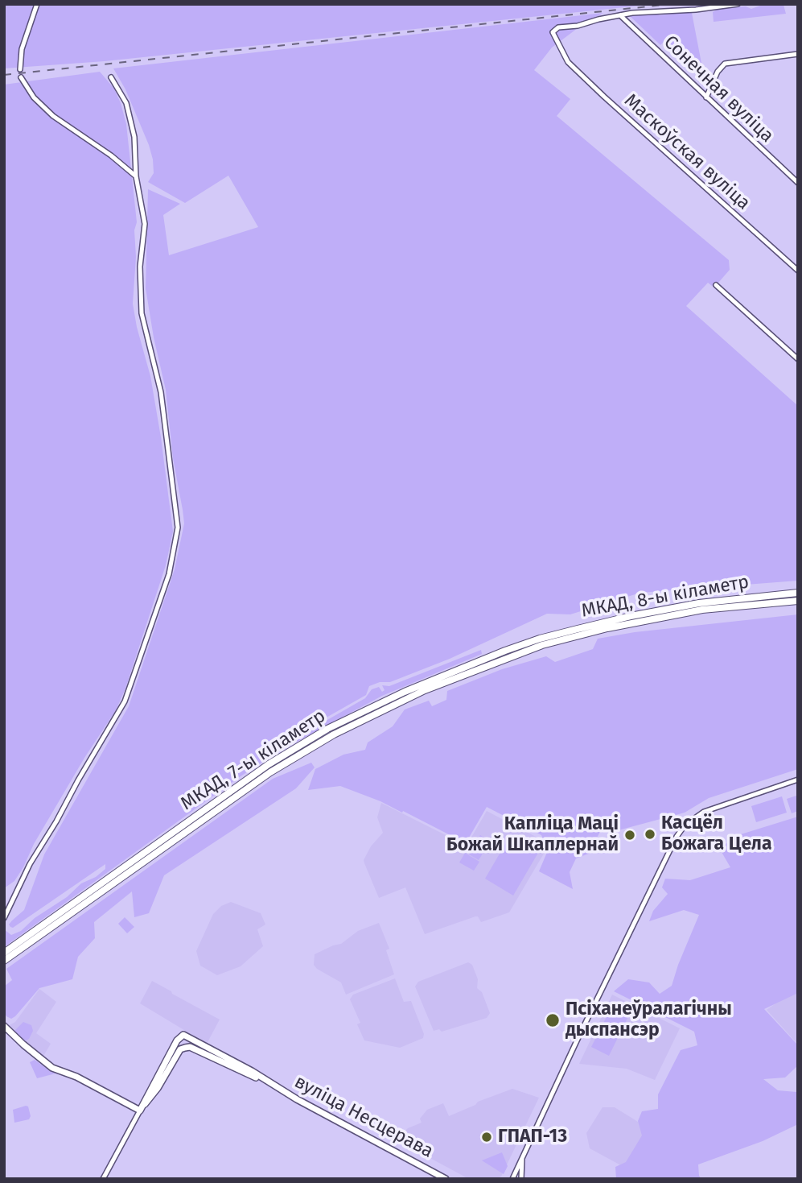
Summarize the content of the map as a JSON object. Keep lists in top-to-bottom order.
{
  "streets": {
    "highway": ["МКАД, 8-ы кіламетр", "МКАД, 7-ы кіламетр"],
    "main road": ["вуліца Несцерава"],
    "street": ["Сонечная вуліца", "Маскоўская вуліца"]
  },
  "crossings": [
    ["Сонечная вуліца", "Маскоўская вуліца"],
    ["МКАД, 8-ы кіламетр", "МКАД, 7-ы кіламетр"]
  ],
  "places": [
    "Касцёл Божага Цела",
    "Капліца Маці Божай Шкаплернай",
    "Псіханеўралагічны дыспансэр",
    "ГПАП-13"
  ]
}
